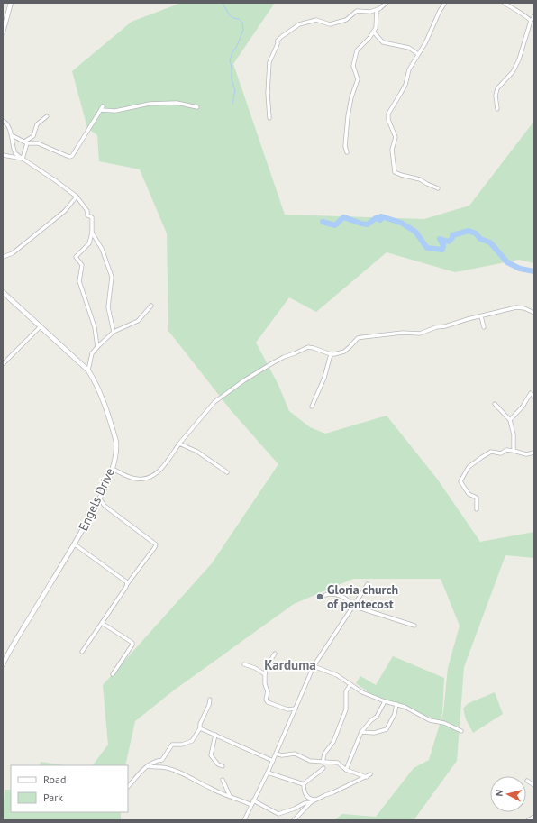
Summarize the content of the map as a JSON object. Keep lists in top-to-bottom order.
{
  "streets": {
    "street": ["Engels Drive"]
  },
  "districts": ["Karduma"],
  "places": ["Gloria church of pentecost"],
  "legend": ["Road", "Park"],
  "north": "left"
}
